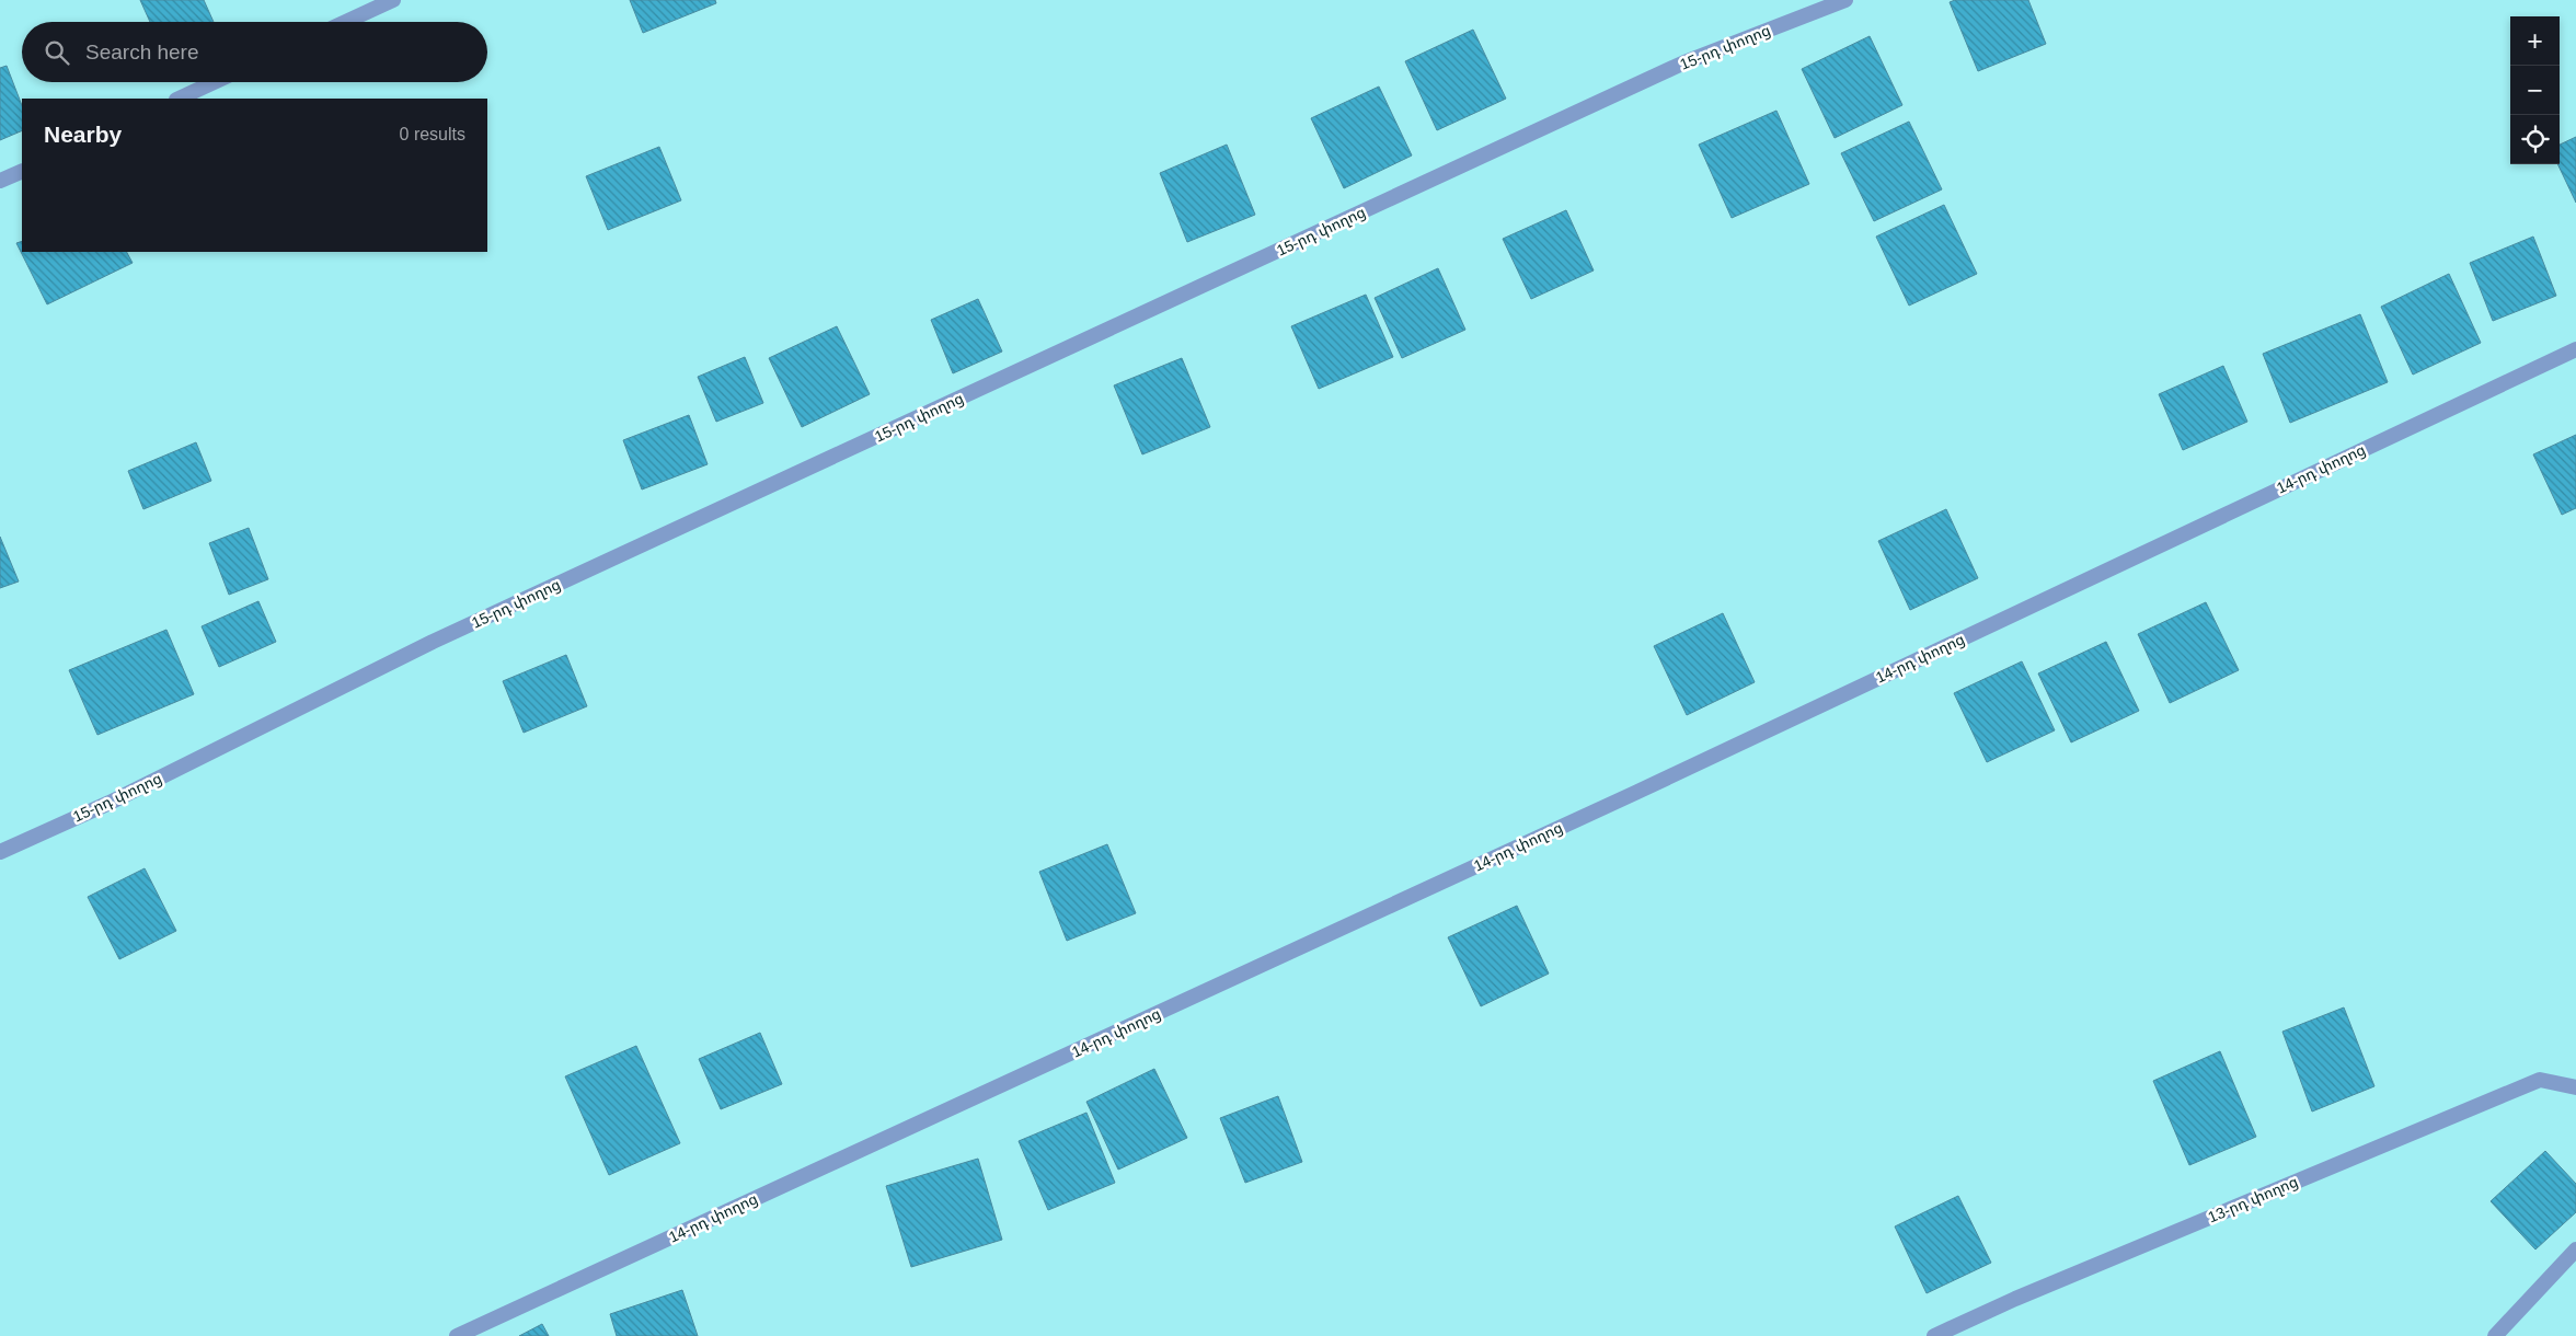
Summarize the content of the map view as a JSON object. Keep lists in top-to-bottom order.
{
  "streets": {
    "street": ["15-րդ փողոց", "14-րդ փողոց", "13-րդ փողոց"]
  },
  "page": {
    "map_buttons": ["+", "−"],
    "search": "Search here",
    "heading": ["Nearby", "0 results"]
  }
}
